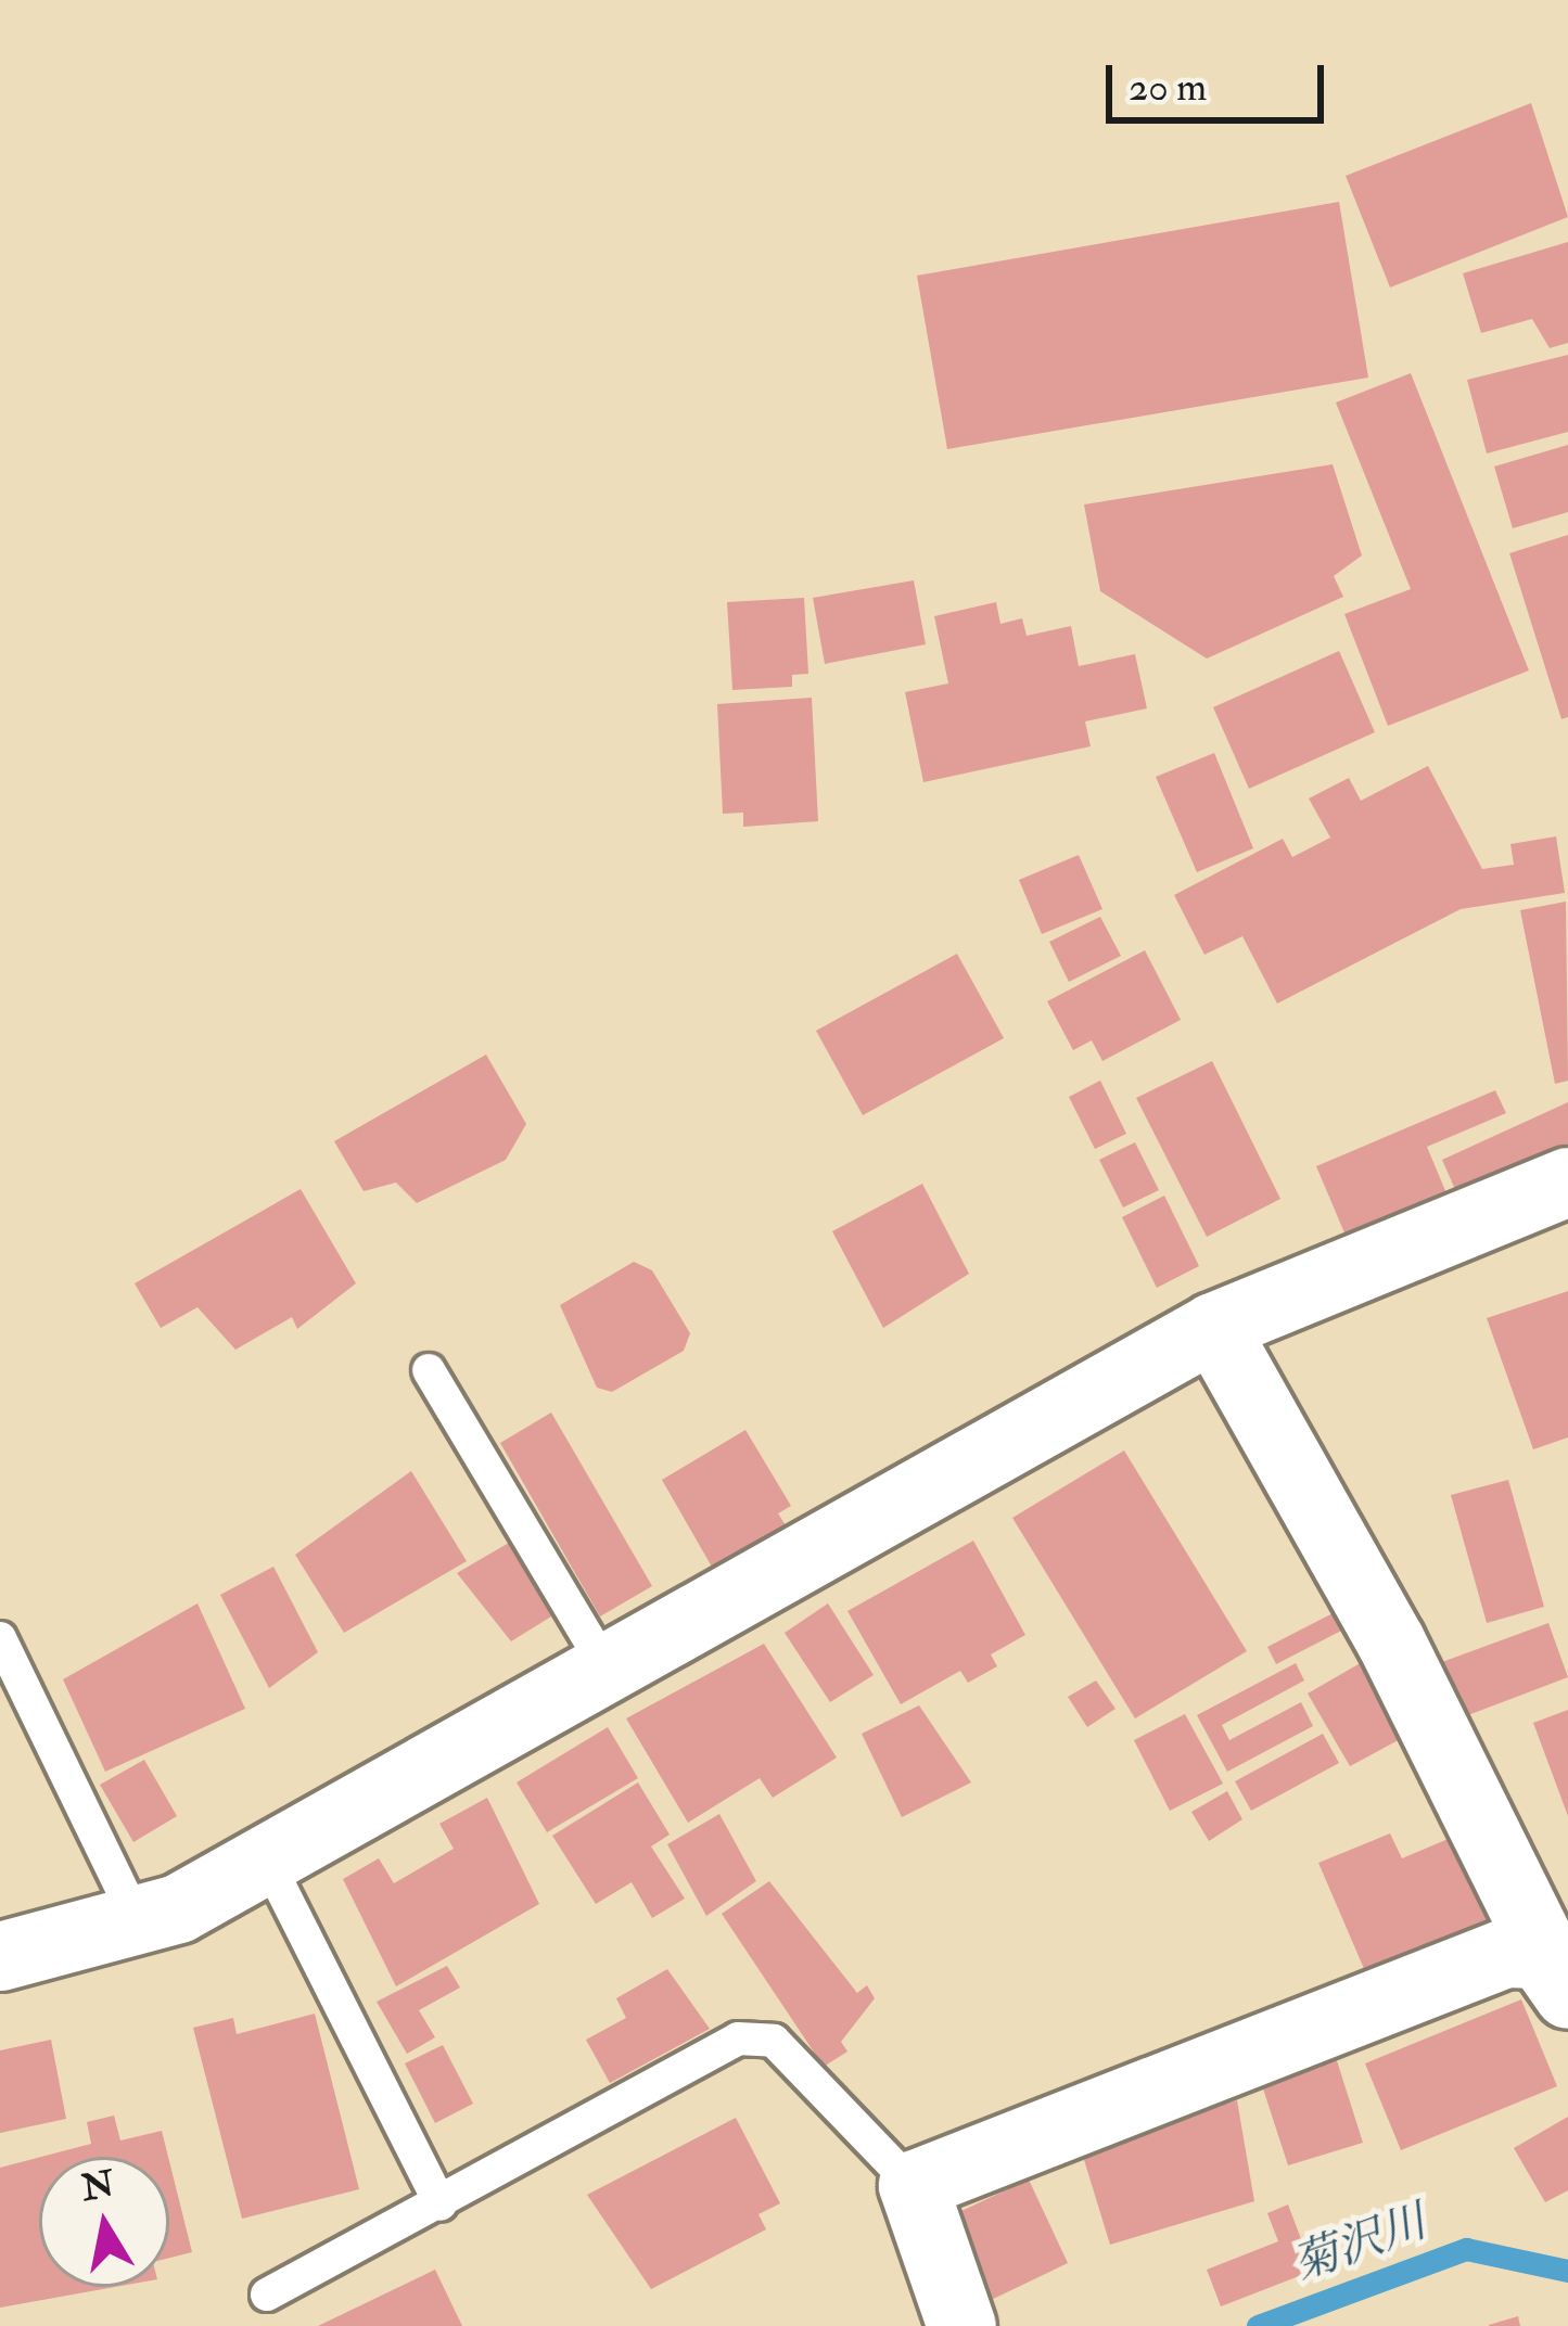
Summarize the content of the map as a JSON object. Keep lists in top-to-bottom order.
{
  "water": ["菊沢川"],
  "scale_bar": "20 m",
  "north": "top"
}
